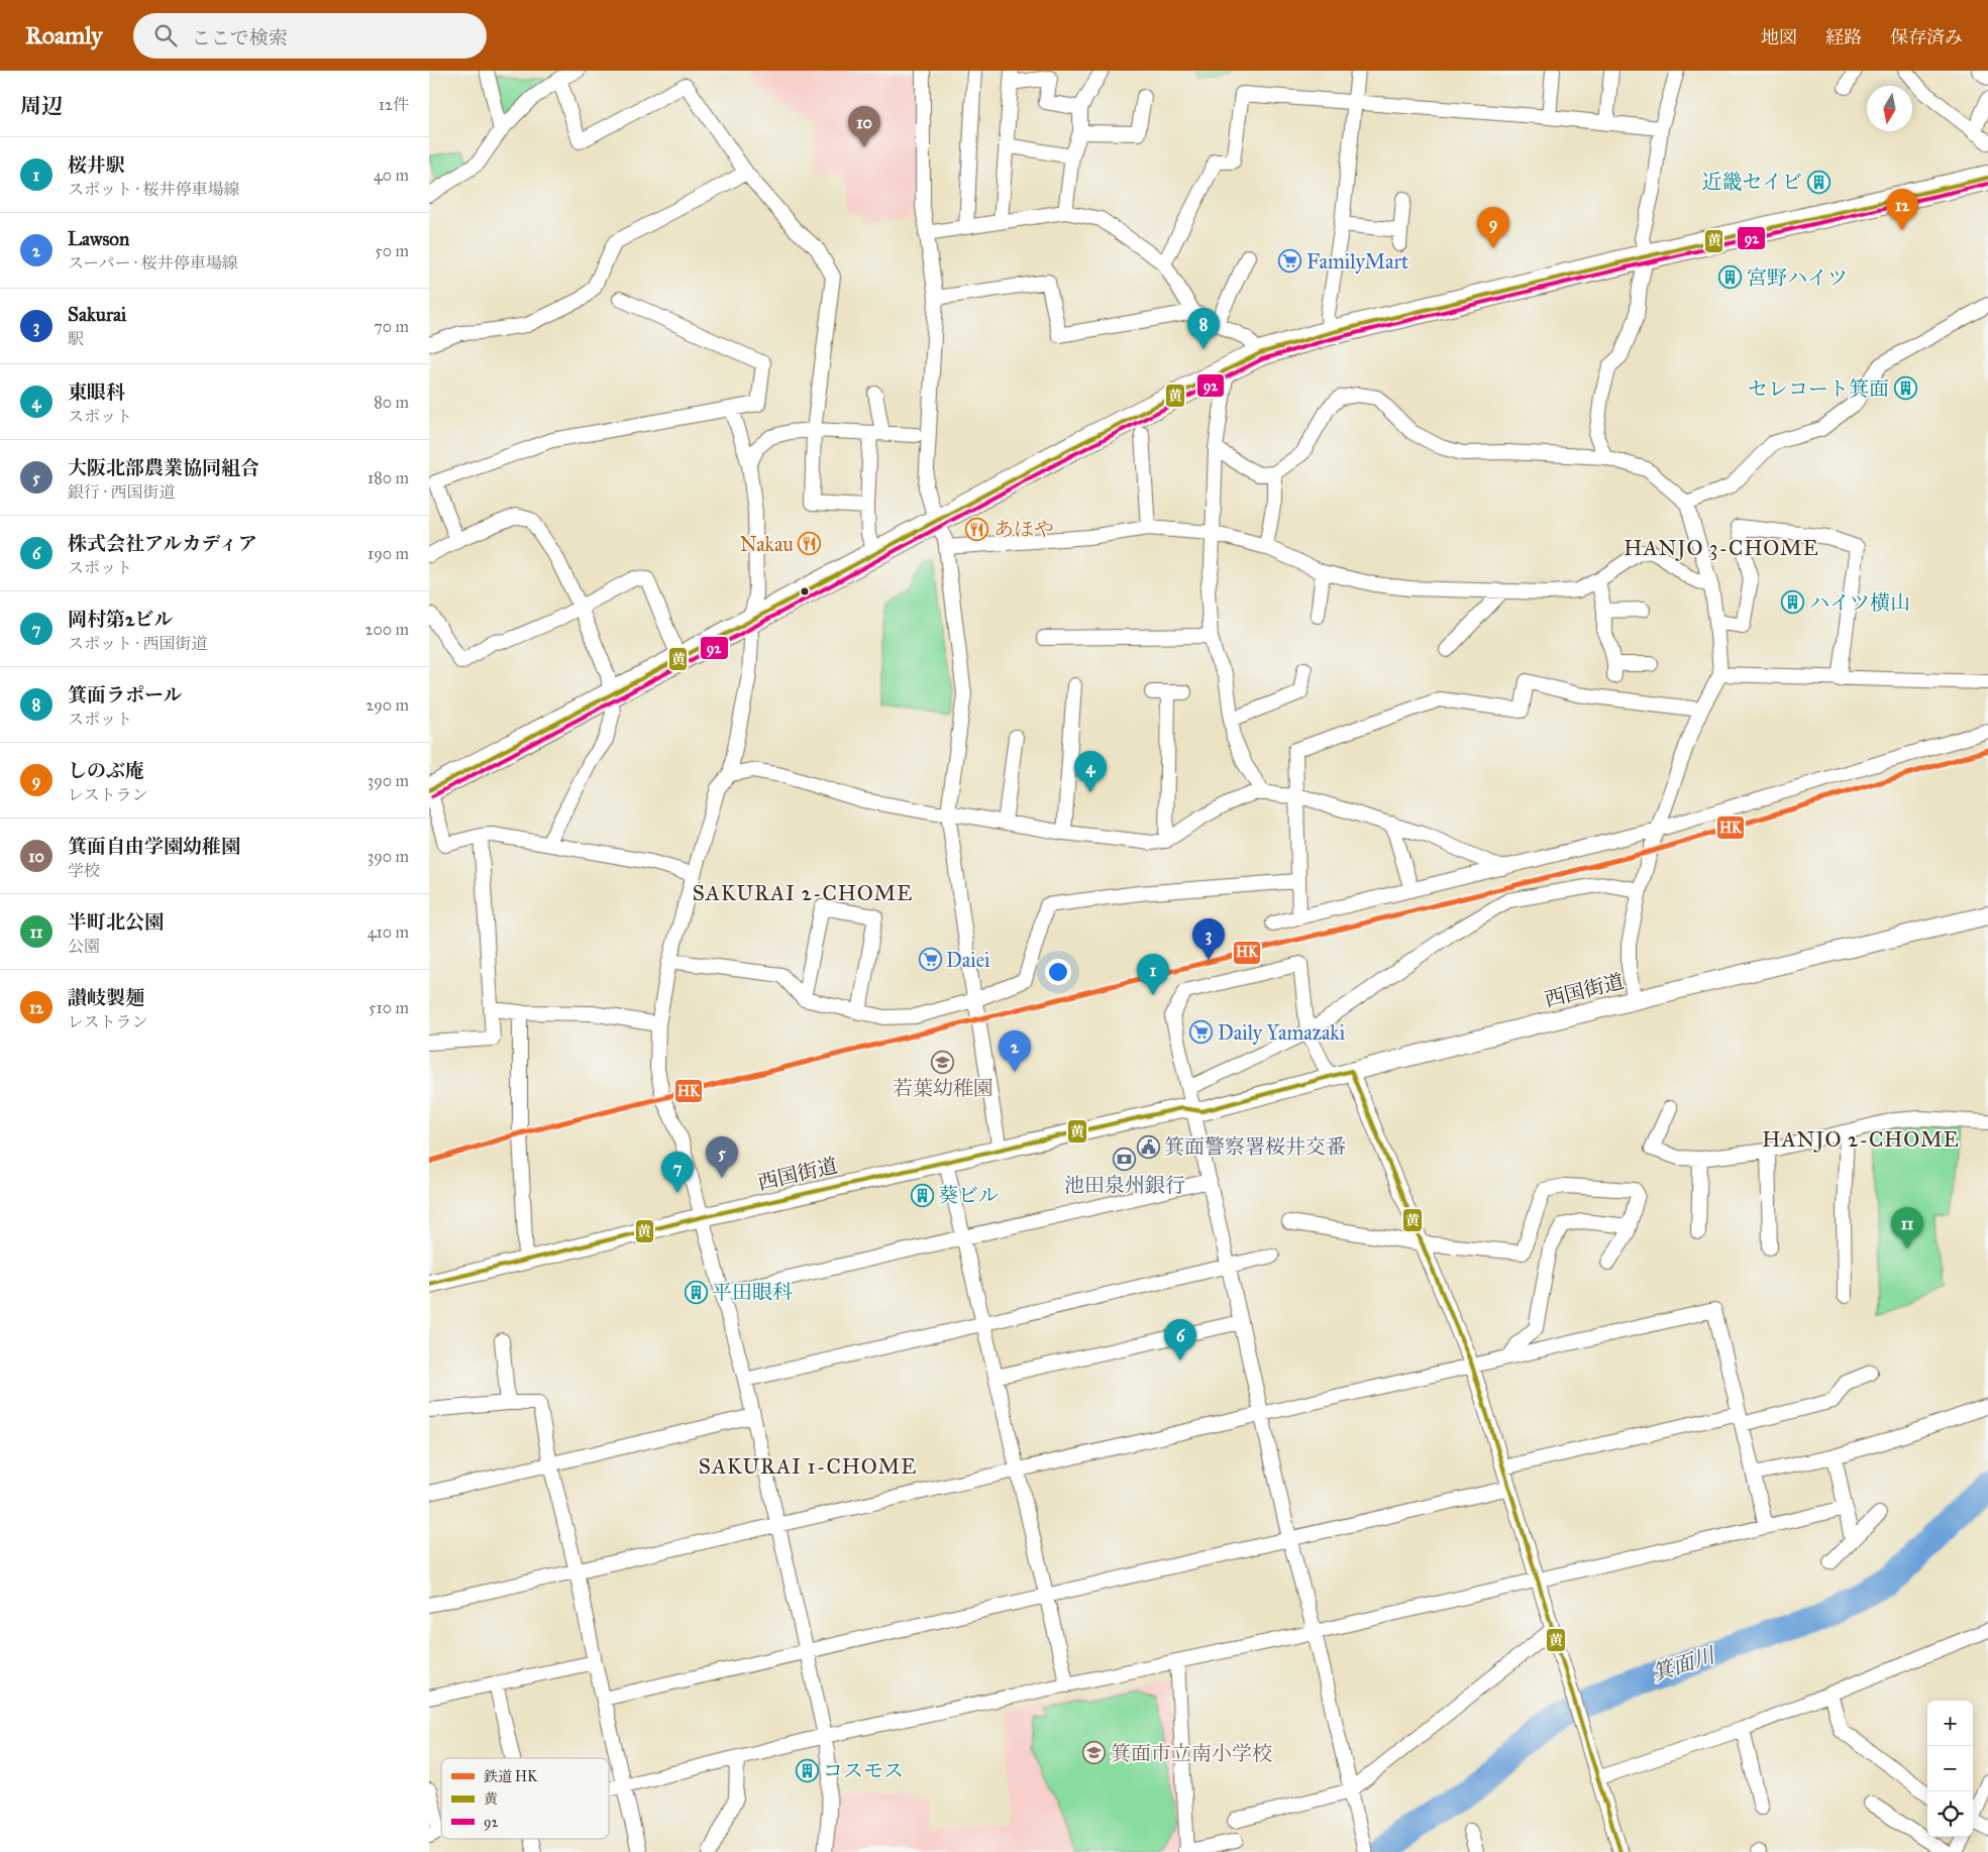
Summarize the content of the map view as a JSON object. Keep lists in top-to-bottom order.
{
  "streets": {
    "street": ["西国街道"]
  },
  "districts": [
    "HANJO 3-CHOME",
    "SAKURAI 2-CHOME",
    "HANJO 2-CHOME",
    "SAKURAI 1-CHOME"
  ],
  "water": ["箕面川"],
  "places": {
    "building": [
      "近畿セイビ",
      "宮野ハイツ",
      "セレコート箕面",
      "ハイツ横山",
      "葵ビル",
      "平田眼科",
      "コスモス"
    ],
    "supermarket": ["FamilyMart", "Daiei", "Daily Yamazaki"],
    "restaurant": ["あほや", "Nakau"],
    "school or university": ["若葉幼稚園", "箕面市立南小学校"],
    "public building": ["箕面警察署桜井交番"],
    "bank": ["池田泉州銀行"]
  },
  "lines": ["transit line 黄", "transit line 92", "rail line HK"],
  "legend": ["鉄道 HK", "黄", "92"],
  "north": "bottom",
  "page": {
    "header": "Roamly",
    "search": "ここで検索",
    "nav": ["地図", "経路", "保存済み"],
    "heading": ["周辺", "12件"],
    "pins": [
      "10",
      "12",
      "9",
      "8",
      "4",
      "3",
      "1",
      "2",
      "5",
      "7",
      "11",
      "6"
    ],
    "list": [
      {
        "mark": "1",
        "name": "桜井駅",
        "note": "スポット · 桜井停車場線",
        "value": "40 m"
      },
      {
        "mark": "2",
        "name": "Lawson",
        "note": "スーパー · 桜井停車場線",
        "value": "50 m"
      },
      {
        "mark": "3",
        "name": "Sakurai",
        "note": "駅",
        "value": "70 m"
      },
      {
        "mark": "4",
        "name": "東眼科",
        "note": "スポット",
        "value": "80 m"
      },
      {
        "mark": "5",
        "name": "大阪北部農業協同組合",
        "note": "銀行 · 西国街道",
        "value": "180 m"
      },
      {
        "mark": "6",
        "name": "株式会社アルカディア",
        "note": "スポット",
        "value": "190 m"
      },
      {
        "mark": "7",
        "name": "岡村第2ビル",
        "note": "スポット · 西国街道",
        "value": "200 m"
      },
      {
        "mark": "8",
        "name": "箕面ラポール",
        "note": "スポット",
        "value": "290 m"
      },
      {
        "mark": "9",
        "name": "しのぶ庵",
        "note": "レストラン",
        "value": "390 m"
      },
      {
        "mark": "10",
        "name": "箕面自由学園幼稚園",
        "note": "学校",
        "value": "390 m"
      },
      {
        "mark": "11",
        "name": "半町北公園",
        "note": "公園",
        "value": "410 m"
      },
      {
        "mark": "12",
        "name": "讃岐製麺",
        "note": "レストラン",
        "value": "510 m"
      }
    ],
    "map_buttons": ["+", "−"]
  }
}
